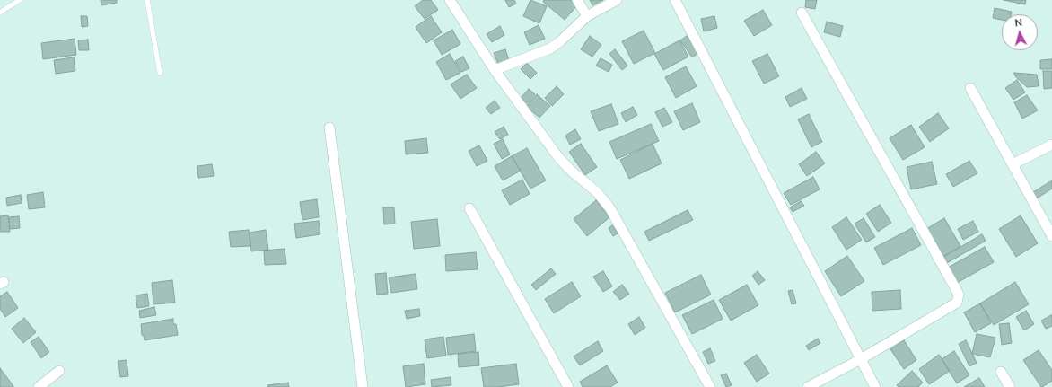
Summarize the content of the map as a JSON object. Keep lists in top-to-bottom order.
{
  "north": "top"
}
